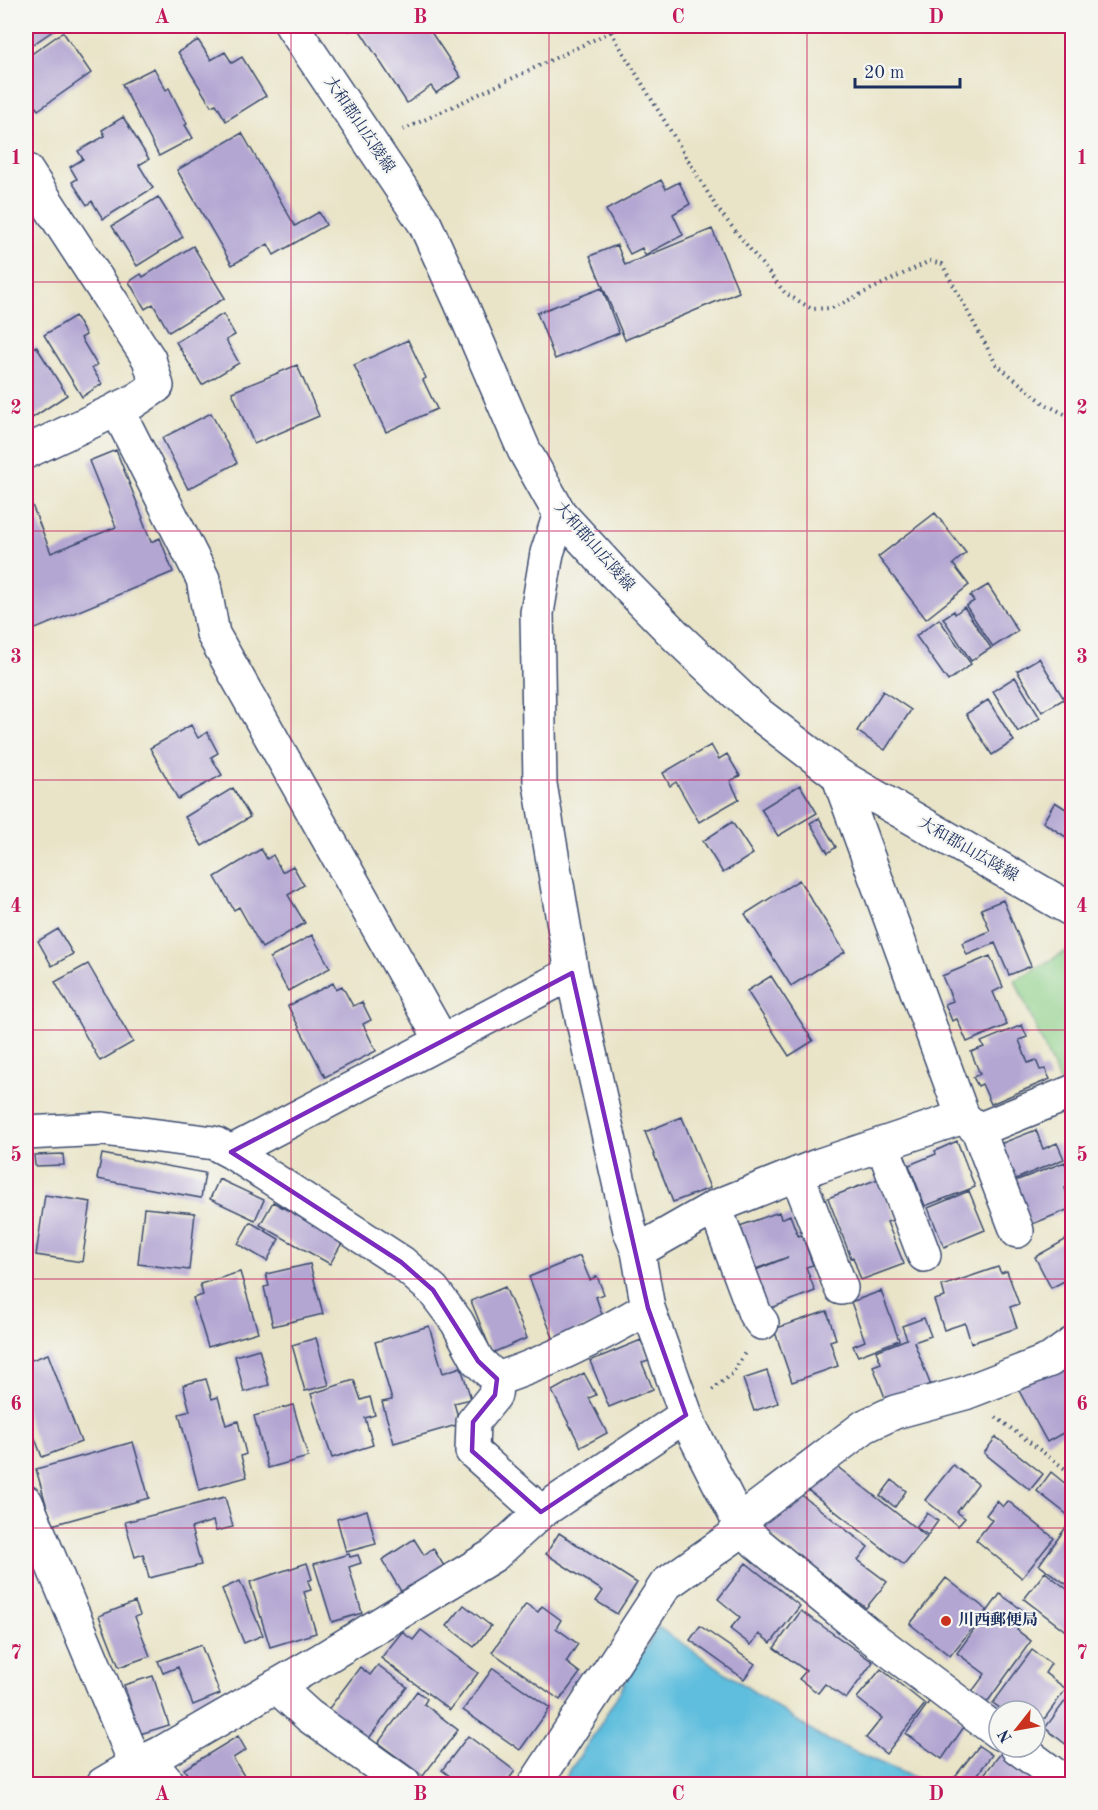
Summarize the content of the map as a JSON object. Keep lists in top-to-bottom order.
{
  "streets": {
    "street": ["大和郡山広陵線"]
  },
  "places": ["川西郵便局"],
  "scale_bar": "20 m",
  "north": "bottom left",
  "grid": {
    "columns": [
      "A",
      "B",
      "C",
      "D"
    ],
    "rows": [
      "1",
      "2",
      "3",
      "4",
      "5",
      "6",
      "7"
    ]
  }
}
